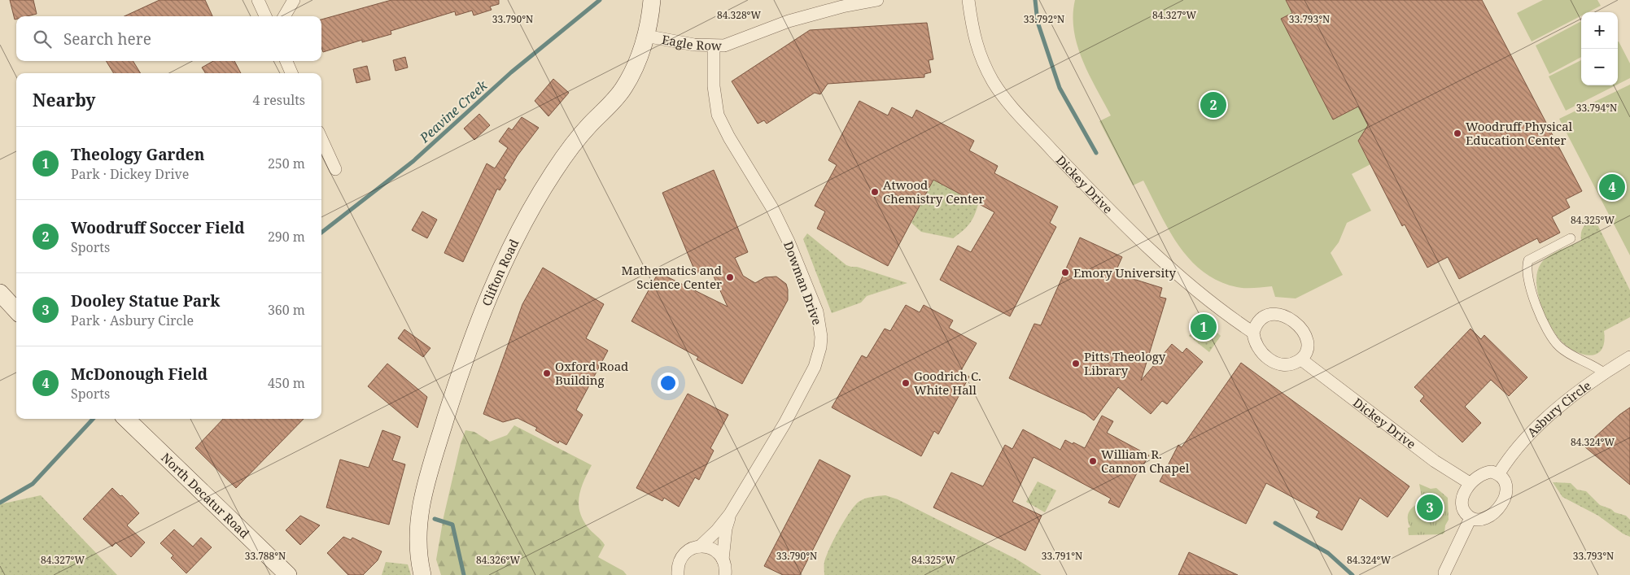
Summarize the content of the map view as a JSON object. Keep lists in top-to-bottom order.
{
  "streets": {
    "main road": ["Clifton Road", "North Decatur Road"],
    "street": [
      "Eagle Row",
      "Dickey Drive",
      "Dowman Drive",
      "Asbury Circle"
    ]
  },
  "crossings": [
    ["Eagle Row", "Clifton Road"],
    ["Eagle Row", "Dowman Drive"],
    ["Dickey Drive", "Asbury Circle"]
  ],
  "water": ["Peavine Creek"],
  "places": [
    "Woodruff Physical Education Center",
    "Atwood Chemistry Center",
    "Emory University",
    "Mathematics and Science Center",
    "Pitts Theology Library",
    "Oxford Road Building",
    "Goodrich C. White Hall",
    "William R. Cannon Chapel"
  ],
  "page": {
    "map_buttons": ["+", "−"],
    "search": "Search here",
    "heading": ["Nearby", "4 results"],
    "pins": [
      "2",
      "4",
      "1",
      "3"
    ],
    "list": [
      {
        "mark": "1",
        "name": "Theology Garden",
        "note": "Park · Dickey Drive",
        "value": "250 m"
      },
      {
        "mark": "2",
        "name": "Woodruff Soccer Field",
        "note": "Sports",
        "value": "290 m"
      },
      {
        "mark": "3",
        "name": "Dooley Statue Park",
        "note": "Park · Asbury Circle",
        "value": "360 m"
      },
      {
        "mark": "4",
        "name": "McDonough Field",
        "note": "Sports",
        "value": "450 m"
      }
    ]
  },
  "coordinates": [
    "84.327°W",
    "84.328°W",
    "33.790°N",
    "33.792°N",
    "33.793°N",
    "33.794°N",
    "84.325°W",
    "84.324°W",
    "33.788°N",
    "33.791°N",
    "84.326°W"
  ]
}
